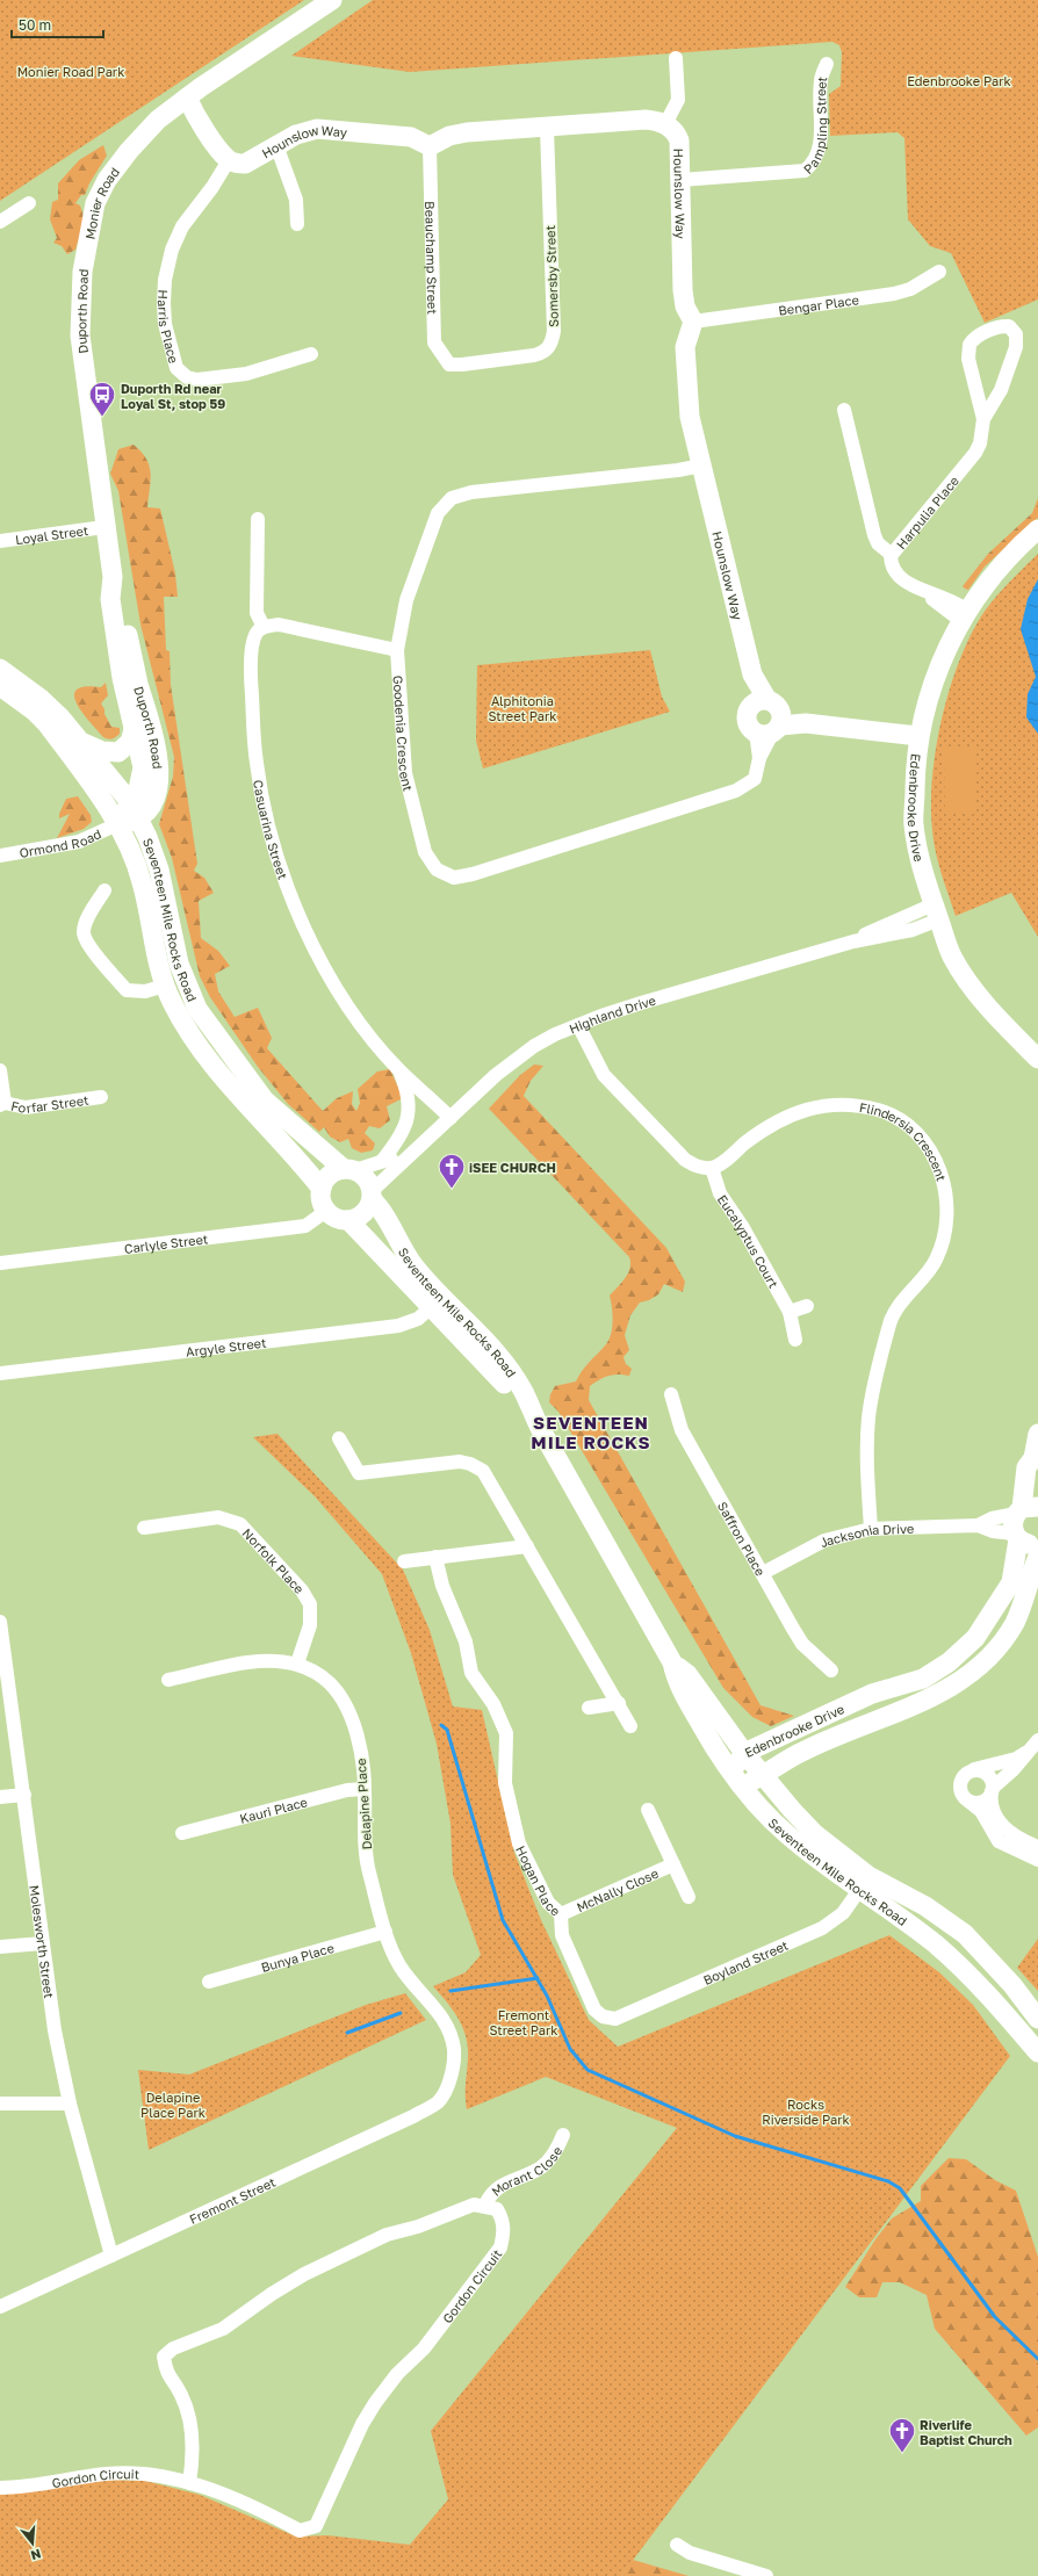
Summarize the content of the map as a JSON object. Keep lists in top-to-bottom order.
{
  "streets": {
    "main road": [
      "Hounslow Way",
      "Monier Road",
      "Duporth Road",
      "Edenbrooke Drive",
      "Seventeen Mile Rocks Road"
    ],
    "street": [
      "Pampling Street",
      "Beauchamp Street",
      "Somersby Street",
      "Bengar Place",
      "Harris Place",
      "Harpulia Place",
      "Loyal Street",
      "Goodenia Crescent",
      "Casuarina Street",
      "Ormond Road",
      "Highland Drive",
      "Forfar Street",
      "Flindersia Crescent",
      "Eucalyptus Court",
      "Carlyle Street",
      "Argyle Street",
      "Jacksonia Drive",
      "Saffron Place",
      "Norfolk Place",
      "Delapine Place",
      "Kauri Place",
      "Hogan Place",
      "McNally Close",
      "Molesworth Street",
      "Bunya Place",
      "Boyland Street",
      "Morant Close",
      "Fremont Street",
      "Gordon Circuit"
    ]
  },
  "crossings": [
    ["Pampling Street", "Hounslow Way"],
    ["Hounslow Way", "Beauchamp Street"],
    ["Hounslow Way", "Bengar Place"],
    ["Hounslow Way", "Harris Place"],
    ["Hounslow Way", "Goodenia Crescent"],
    ["Monier Road", "Duporth Road"],
    ["Beauchamp Street", "Somersby Street"],
    ["Duporth Road", "Loyal Street"],
    ["Duporth Road", "Seventeen Mile Rocks Road"],
    ["Harpulia Place", "Edenbrooke Drive"],
    ["Edenbrooke Drive", "Seventeen Mile Rocks Road"],
    ["Edenbrooke Drive", "Highland Drive"],
    ["Edenbrooke Drive", "Jacksonia Drive"],
    ["Casuarina Street", "Highland Drive"],
    ["Ormond Road", "Seventeen Mile Rocks Road"],
    ["Seventeen Mile Rocks Road", "Highland Drive"],
    ["Seventeen Mile Rocks Road", "Carlyle Street"],
    ["Seventeen Mile Rocks Road", "Argyle Street"],
    ["Seventeen Mile Rocks Road", "Boyland Street"],
    ["Highland Drive", "Carlyle Street"],
    ["Flindersia Crescent", "Eucalyptus Court"],
    ["Flindersia Crescent", "Jacksonia Drive"],
    ["Jacksonia Drive", "Saffron Place"],
    ["Norfolk Place", "Delapine Place"],
    ["Delapine Place", "Kauri Place"],
    ["Delapine Place", "Bunya Place"],
    ["Delapine Place", "Fremont Street"],
    ["Hogan Place", "McNally Close"],
    ["Hogan Place", "Boyland Street"],
    ["Molesworth Street", "Fremont Street"],
    ["Morant Close", "Gordon Circuit"]
  ],
  "districts": ["SEVENTEEN MILE ROCKS"],
  "parks": [
    "Monier Road Park",
    "Edenbrooke Park",
    "Alphitonia Street Park",
    "Fremont Street Park",
    "Delapine Place Park",
    "Rocks Riverside Park"
  ],
  "places": {
    "bus stop": ["Duporth Rd near Loyal St, stop 59"],
    "church": ["iSEE CHURCH", "Riverlife Baptist Church"]
  },
  "scale_bar": "50 m",
  "north": "bottom"
}
